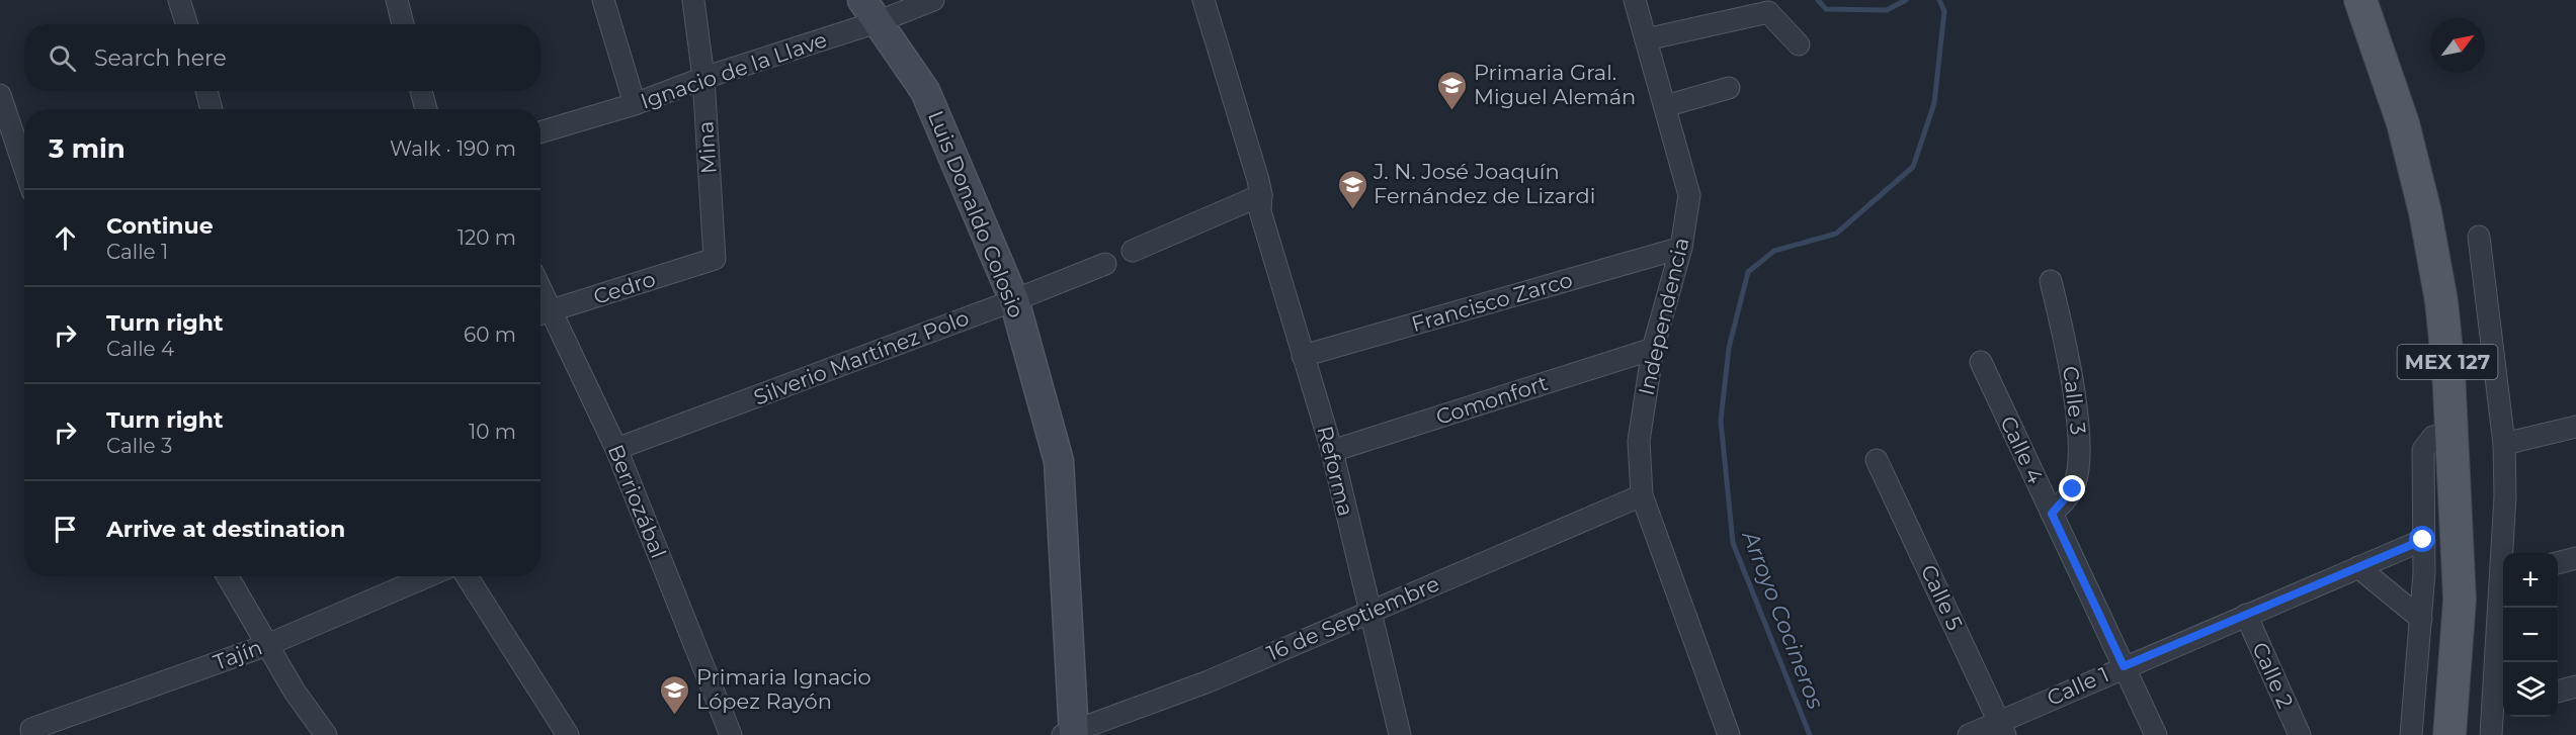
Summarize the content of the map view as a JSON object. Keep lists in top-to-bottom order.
{
  "streets": {
    "main road": ["Luis Donaldo Colosio", "MEX 127"],
    "street": [
      "Ignacio de la Llave",
      "Mina",
      "Cedro",
      "Francisco Zarco",
      "Independencia",
      "Silverio Martínez Polo",
      "Comonfort",
      "Calle 3",
      "Calle 4",
      "Reforma",
      "Berriozábal",
      "Calle 5",
      "16 de Septiembre",
      "Tajín",
      "Calle 2",
      "Calle 1"
    ]
  },
  "crossings": [
    ["Ignacio de la Llave", "Mina"],
    ["Ignacio de la Llave", "Luis Donaldo Colosio"],
    ["Mina", "Cedro"],
    ["Luis Donaldo Colosio", "Silverio Martínez Polo"],
    ["Luis Donaldo Colosio", "16 de Septiembre"],
    ["Cedro", "Berriozábal"],
    ["Francisco Zarco", "Independencia"],
    ["Francisco Zarco", "Reforma"],
    ["Independencia", "Comonfort"],
    ["Independencia", "16 de Septiembre"],
    ["Silverio Martínez Polo", "Berriozábal"],
    ["Comonfort", "Reforma"],
    ["Calle 3", "Calle 4"],
    ["Calle 4", "Calle 1"],
    ["Reforma", "16 de Septiembre"],
    ["Calle 5", "Calle 1"],
    ["Calle 2", "Calle 1"]
  ],
  "water": ["Arroyo Cocineros"],
  "places": {
    "school or university": ["Primaria Gral. Miguel Alemán", "J. N. José Joaquín Fernández de Lizardi", "Primaria Ignacio López Rayón"]
  },
  "north": "top right",
  "page": {
    "search": "Search here",
    "heading": ["3 min", "Walk · 190 m"],
    "list": [
      ["Continue", "Calle 1", "120 m"],
      ["Turn right", "Calle 4", "60 m"],
      ["Turn right", "Calle 3", "10 m"],
      "Arrive at destination"
    ],
    "map_buttons": ["+", "−"]
  }
}
